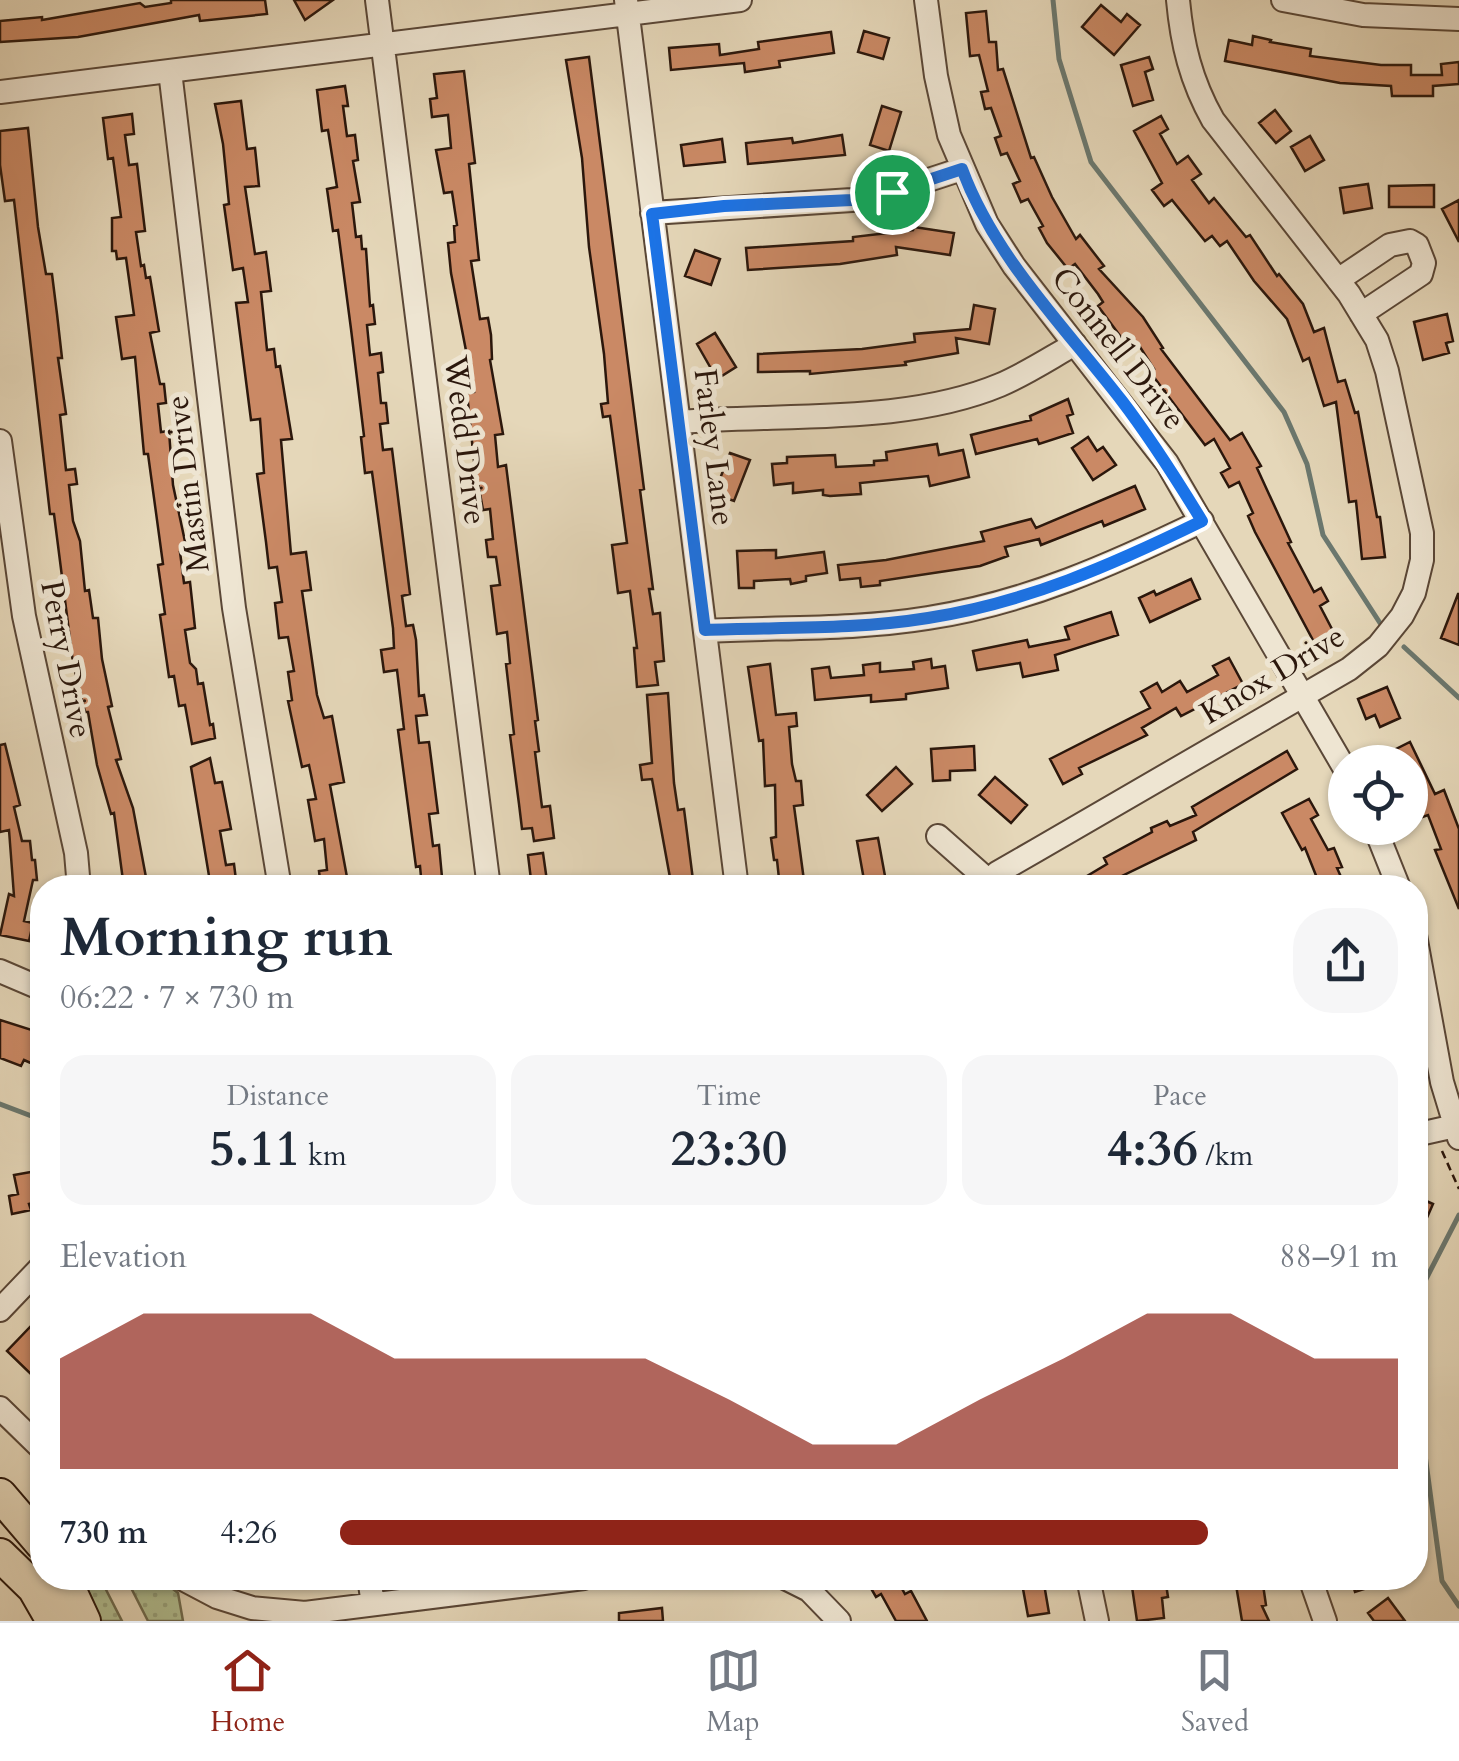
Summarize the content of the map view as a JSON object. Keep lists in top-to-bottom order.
{
  "streets": {
    "street": [
      "Connell Drive",
      "Wedd Drive",
      "Farley Lane",
      "Mastin Drive",
      "Perry Drive",
      "Knox Drive"
    ]
  },
  "crossings": [
    ["Connell Drive", "Knox Drive"]
  ],
  "page": {
    "heading": ["Morning run", "06:22 · 7 × 730 m"],
    "stats": [
      ["Distance", "5.11 km"],
      ["Time", "23:30"],
      ["Pace", "4:36 /km"]
    ],
    "chart": ["Elevation", "88–91 m"],
    "list": [
      {
        "name": "730 m",
        "note": "4:26"
      }
    ],
    "tabs": ["Home", "Map", "Saved"]
  }
}
